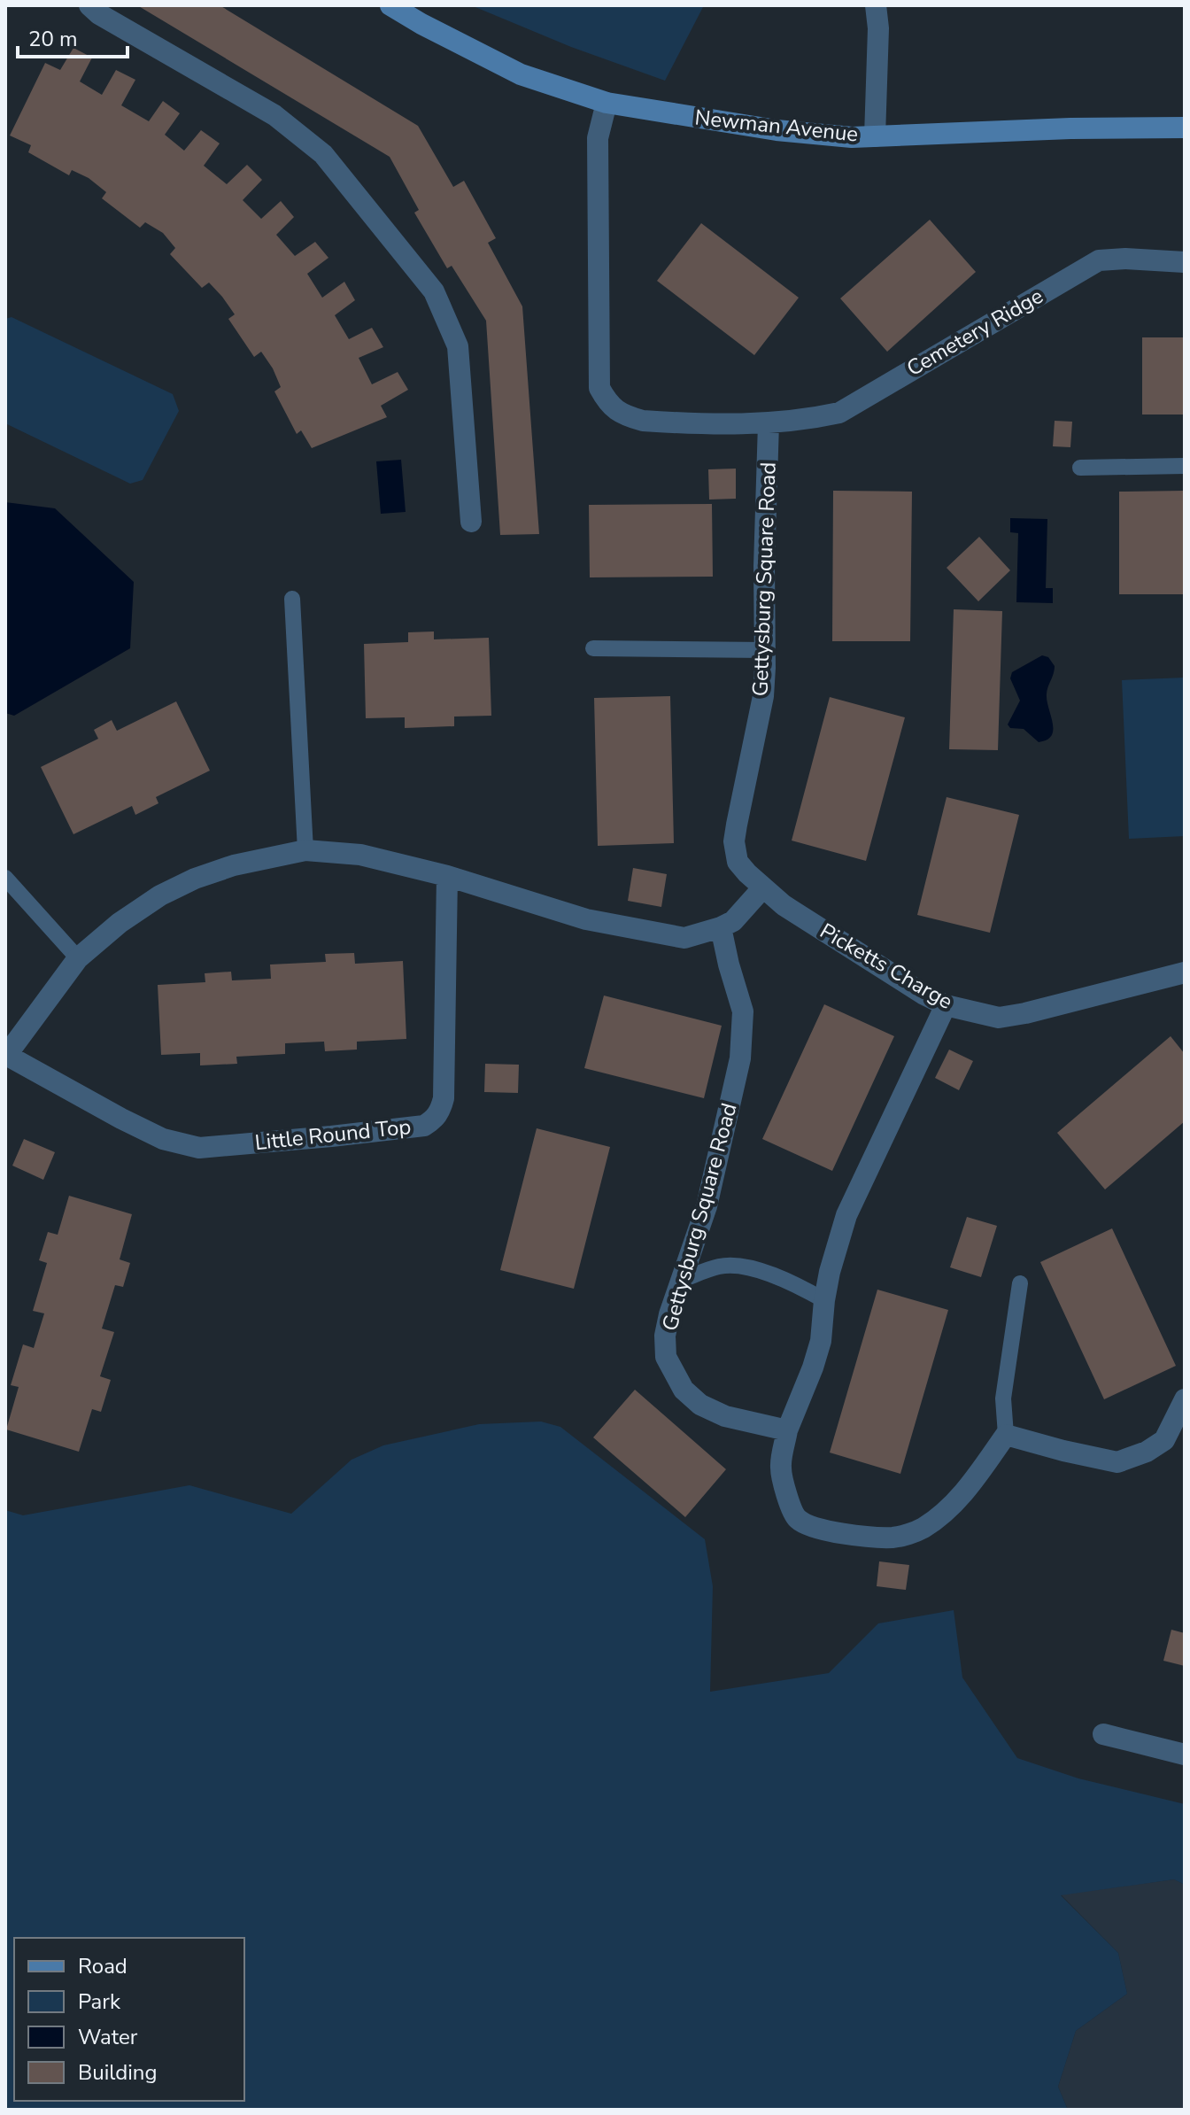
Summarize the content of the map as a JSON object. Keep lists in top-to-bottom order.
{
  "streets": {
    "street": [
      "Newman Avenue",
      "Cemetery Ridge",
      "Gettysburg Square Road",
      "Picketts Charge",
      "Little Round Top"
    ]
  },
  "crossings": [
    ["Cemetery Ridge", "Gettysburg Square Road"],
    ["Gettysburg Square Road", "Picketts Charge"],
    ["Gettysburg Square Road", "Little Round Top"]
  ],
  "legend": [
    "Road",
    "Park",
    "Water",
    "Building"
  ],
  "scale_bar": "20 m"
}
